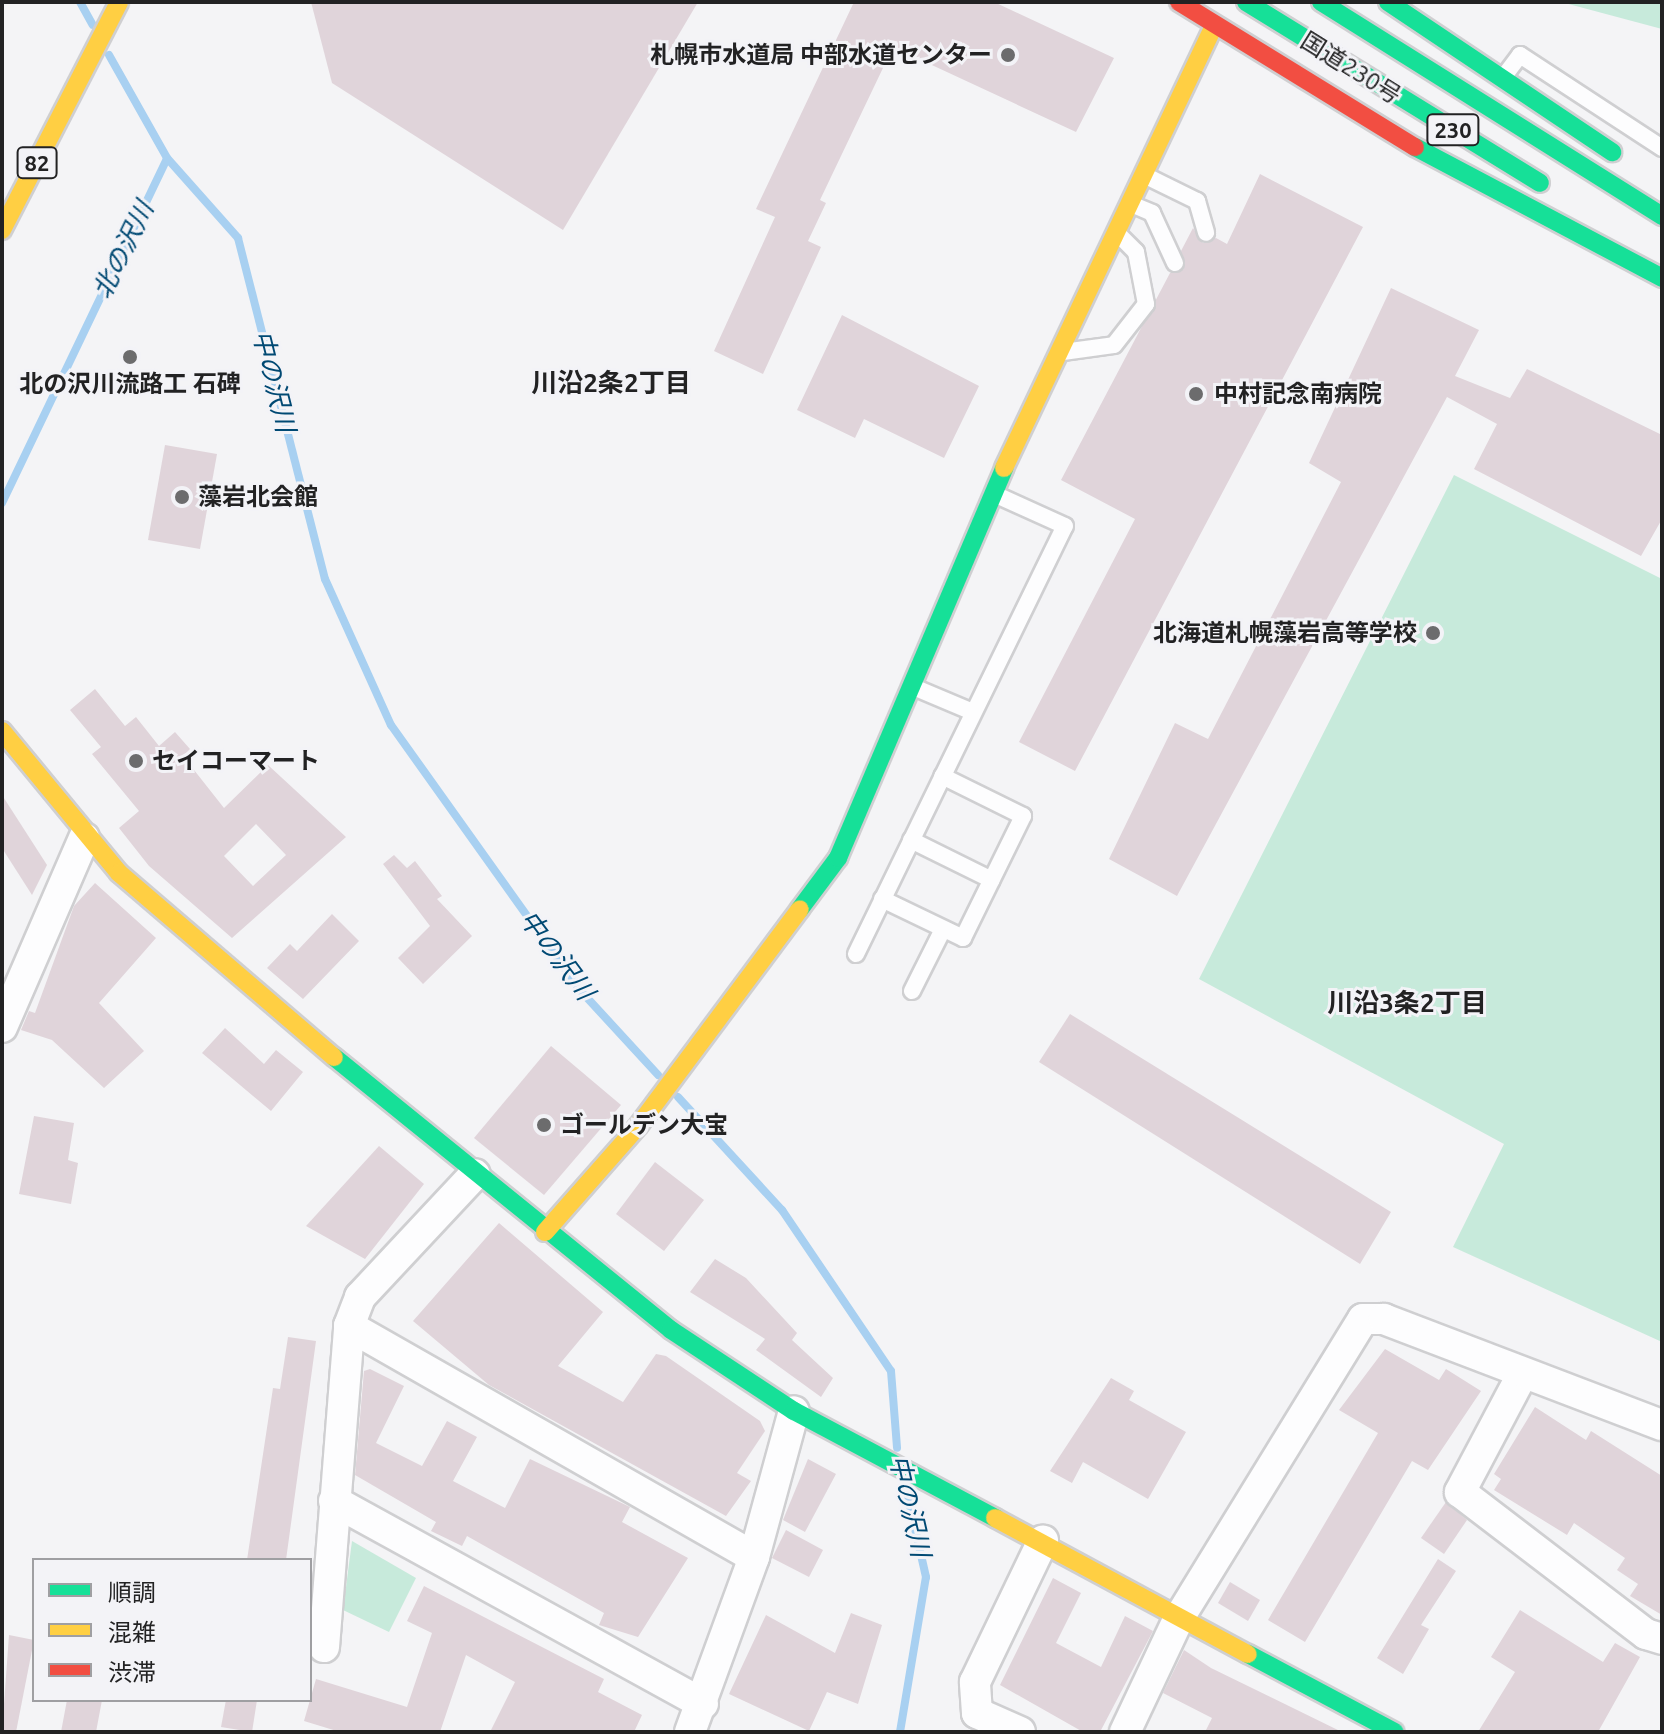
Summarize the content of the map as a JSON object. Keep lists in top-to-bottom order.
{
  "streets": {
    "main road": ["国道230号", "230", "82"]
  },
  "districts": ["川沿2条2丁目", "川沿3条2丁目"],
  "water": ["北の沢川", "中の沢川"],
  "places": [
    "札幌市水道局 中部水道センター",
    "北の沢川流路工 石碑",
    "中村記念南病院",
    "藻岩北会館",
    "北海道札幌藻岩高等学校",
    "セイコーマート",
    "ゴールデン大宝"
  ],
  "legend": ["順調", "混雑", "渋滞"]
}
